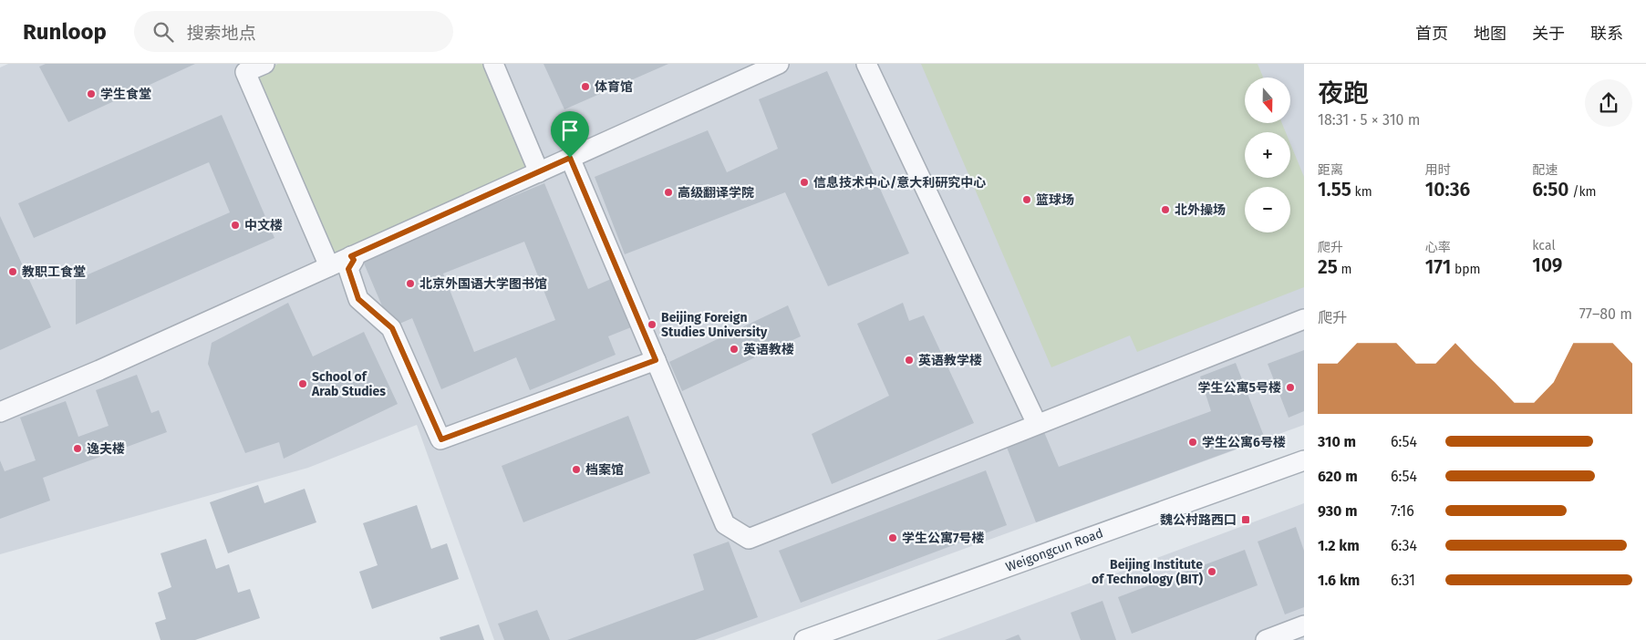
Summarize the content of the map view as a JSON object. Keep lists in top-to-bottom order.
{
  "streets": {
    "street": ["Weigongcun Road"]
  },
  "places": {
    "other": [
      "体育馆",
      "学生食堂",
      "信息技术中心/意大利研究中心",
      "高级翻译学院",
      "篮球场",
      "北外操场",
      "中文楼",
      "教职工食堂",
      "北京外国语大学图书馆",
      "Beijing Foreign Studies University",
      "英语教楼",
      "英语教学楼",
      "School of Arab Studies",
      "学生公寓5号楼",
      "学生公寓6号楼",
      "逸夫楼",
      "档案馆",
      "学生公寓7号楼",
      "Beijing Institute of Technology (BIT)"
    ],
    "transit": ["魏公村路西口"]
  },
  "north": "bottom",
  "page": {
    "header": "Runloop",
    "search": "搜索地点",
    "nav": [
      "首页",
      "地图",
      "关于",
      "联系"
    ],
    "heading": ["夜跑", "18:31 · 5 × 310 m"],
    "map_buttons": ["+", "−"],
    "stats": [
      ["距离", "1.55 km"],
      ["用时", "10:36"],
      ["配速", "6:50 /km"],
      ["爬升", "25 m"],
      ["心率", "171 bpm"],
      ["kcal", "109"]
    ],
    "chart": ["爬升", "77–80 m"],
    "list": [
      {
        "name": "310 m",
        "note": "6:54"
      },
      {
        "name": "620 m",
        "note": "6:54"
      },
      {
        "name": "930 m",
        "note": "7:16"
      },
      {
        "name": "1.2 km",
        "note": "6:34"
      },
      {
        "name": "1.6 km",
        "note": "6:31"
      }
    ]
  }
}
